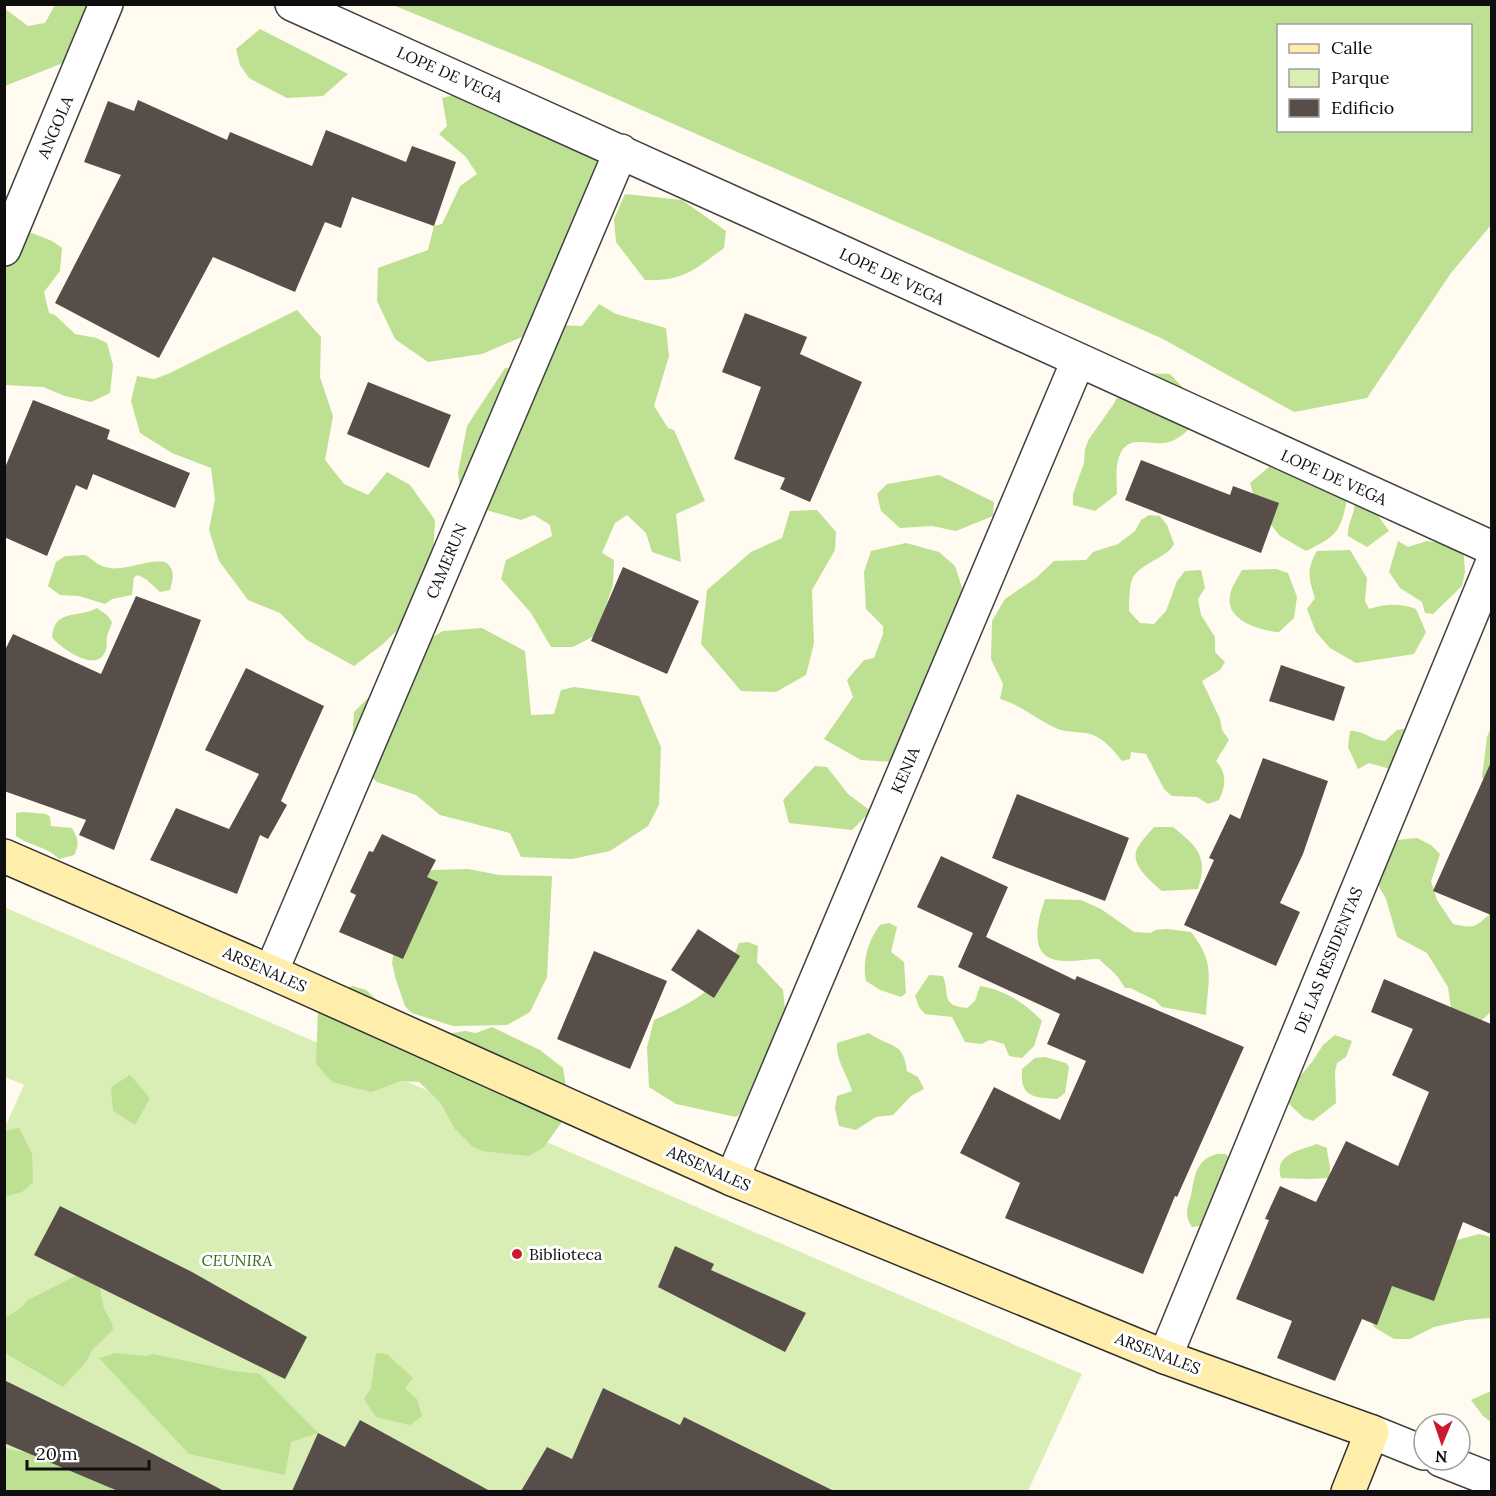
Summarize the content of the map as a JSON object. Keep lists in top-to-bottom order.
{
  "streets": {
    "main road": ["ARSENALES"],
    "street": [
      "LOPE DE VEGA",
      "ANGOLA",
      "CAMERUN",
      "KENIA",
      "DE LAS RESIDENTAS"
    ]
  },
  "crossings": [
    ["LOPE DE VEGA", "CAMERUN"],
    ["LOPE DE VEGA", "KENIA"],
    ["CAMERUN", "ARSENALES"],
    ["KENIA", "ARSENALES"],
    ["DE LAS RESIDENTAS", "ARSENALES"]
  ],
  "parks": ["CEUNIRA"],
  "places": ["Biblioteca"],
  "legend": ["Calle", "Parque", "Edificio"],
  "scale_bar": "20 m",
  "north": "bottom"
}
